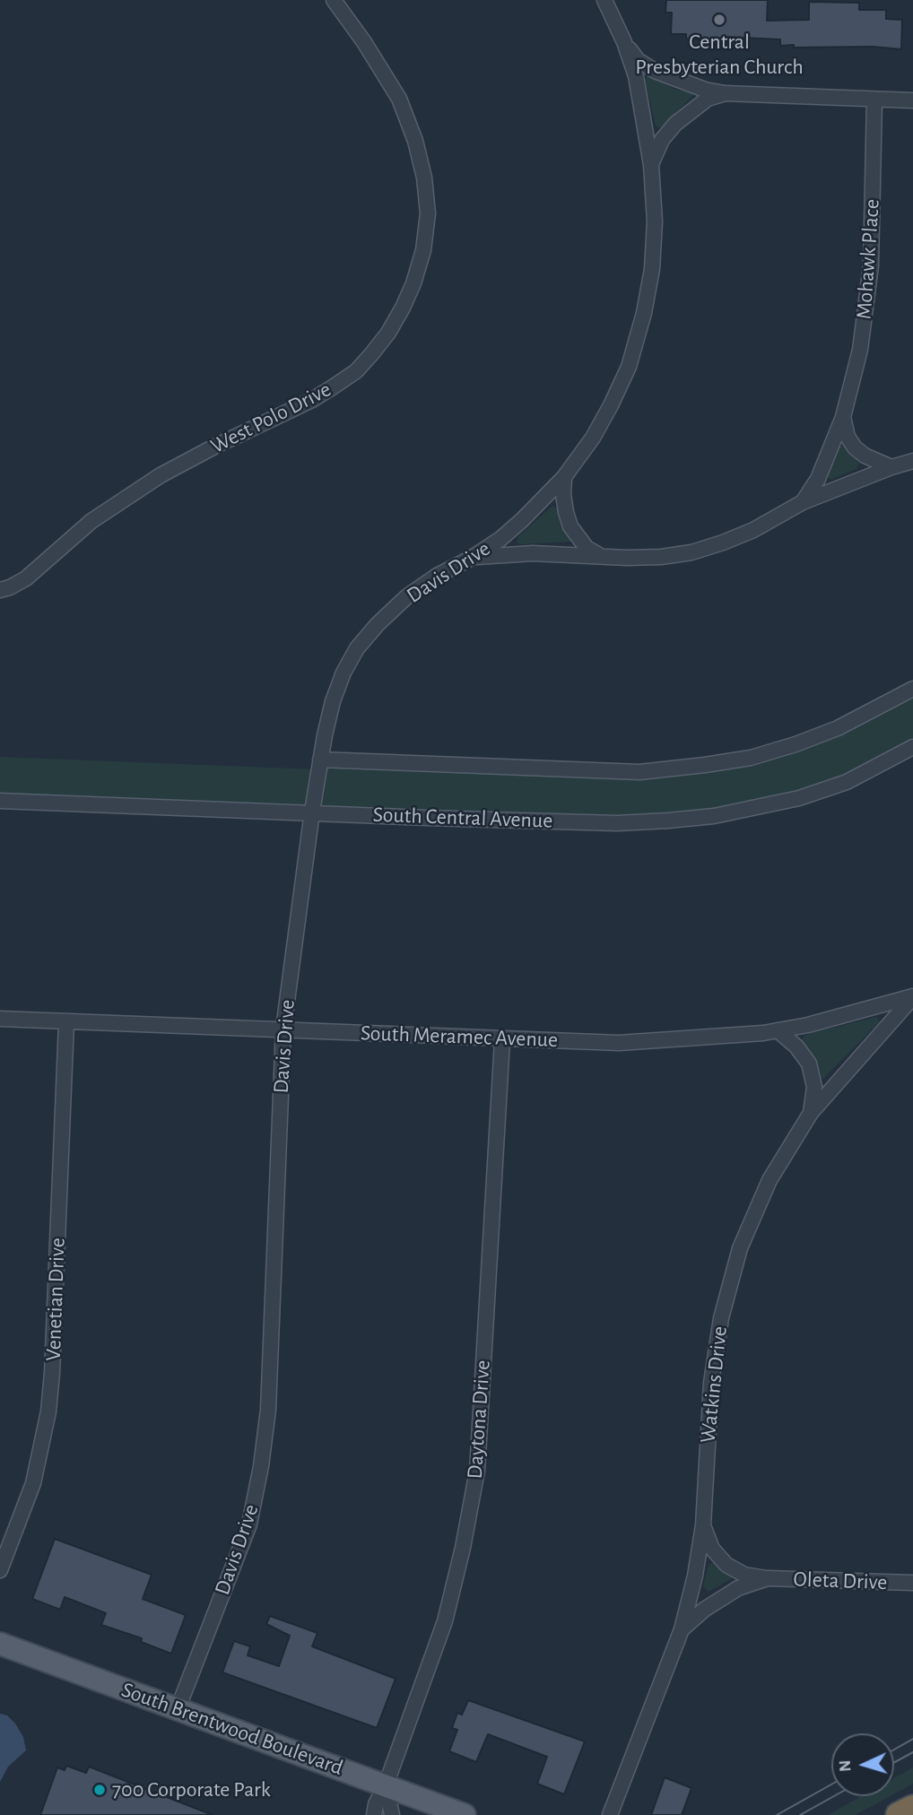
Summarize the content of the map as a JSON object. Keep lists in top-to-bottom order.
{
  "streets": {
    "main road": ["South Brentwood Boulevard"],
    "street": [
      "Mohawk Place",
      "West Polo Drive",
      "Davis Drive",
      "South Central Avenue",
      "South Meramec Avenue",
      "Venetian Drive",
      "Watkins Drive",
      "Daytona Drive",
      "Oleta Drive"
    ]
  },
  "crossings": [
    ["Davis Drive", "South Central Avenue"],
    ["Davis Drive", "South Meramec Avenue"],
    ["Davis Drive", "South Brentwood Boulevard"],
    ["South Meramec Avenue", "Venetian Drive"],
    ["South Meramec Avenue", "Watkins Drive"],
    ["South Meramec Avenue", "Daytona Drive"],
    ["Watkins Drive", "Oleta Drive"],
    ["Daytona Drive", "South Brentwood Boulevard"]
  ],
  "places": ["Central Presbyterian Church", "700 Corporate Park"],
  "north": "left"
}
